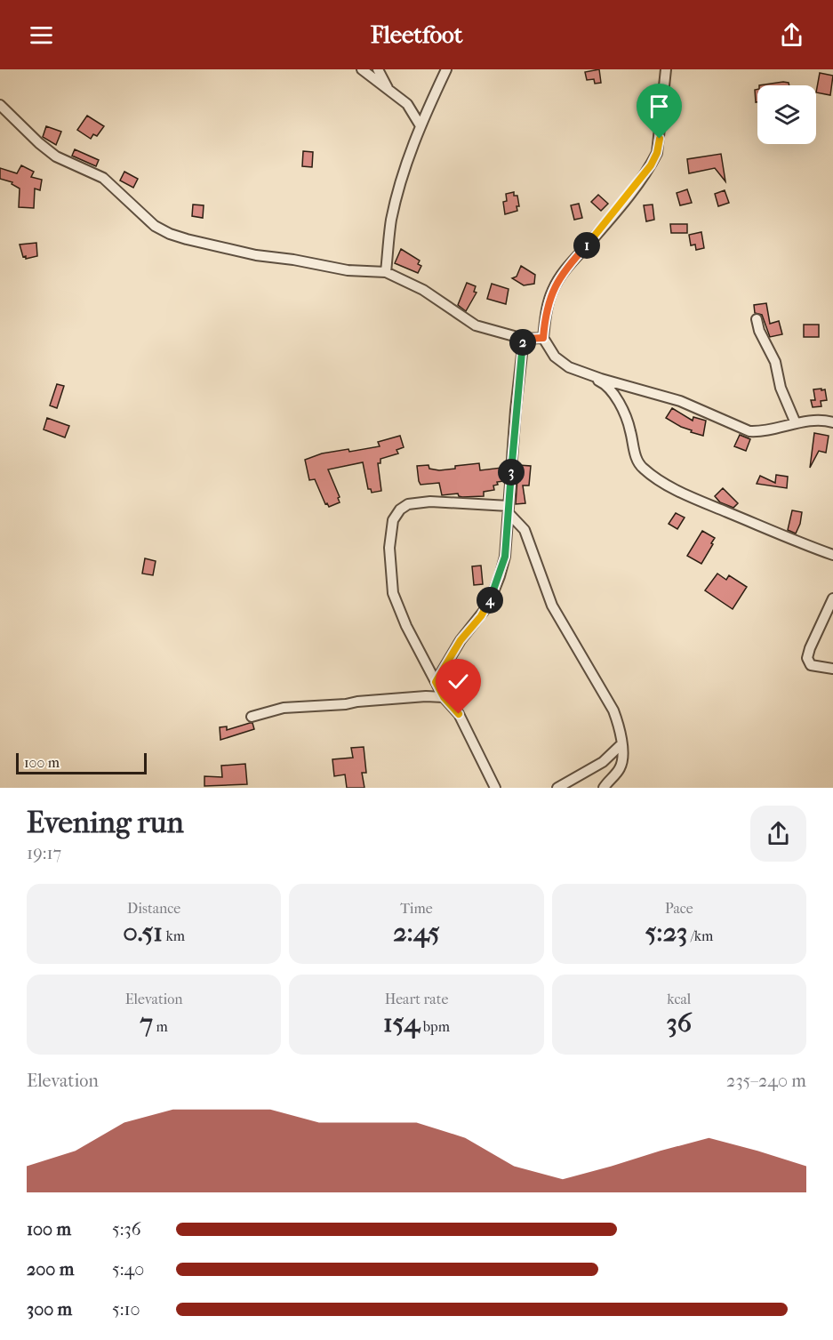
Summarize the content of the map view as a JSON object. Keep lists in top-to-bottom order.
{
  "scale_bar": "100 m",
  "page": {
    "header": "Fleetfoot",
    "pins": [
      "1",
      "2",
      "3",
      "4"
    ],
    "scale": "100 m",
    "heading": ["Evening run", "19:17"],
    "stats": [
      ["Distance", "0.51 km"],
      ["Time", "2:45"],
      ["Pace", "5:23 /km"],
      ["Elevation", "7 m"],
      ["Heart rate", "154 bpm"],
      ["kcal", "36"]
    ],
    "chart": ["Elevation", "235–240 m"],
    "list": [
      {
        "name": "100 m",
        "note": "5:36"
      },
      {
        "name": "200 m",
        "note": "5:40"
      },
      {
        "name": "300 m",
        "note": "5:10"
      }
    ]
  }
}
